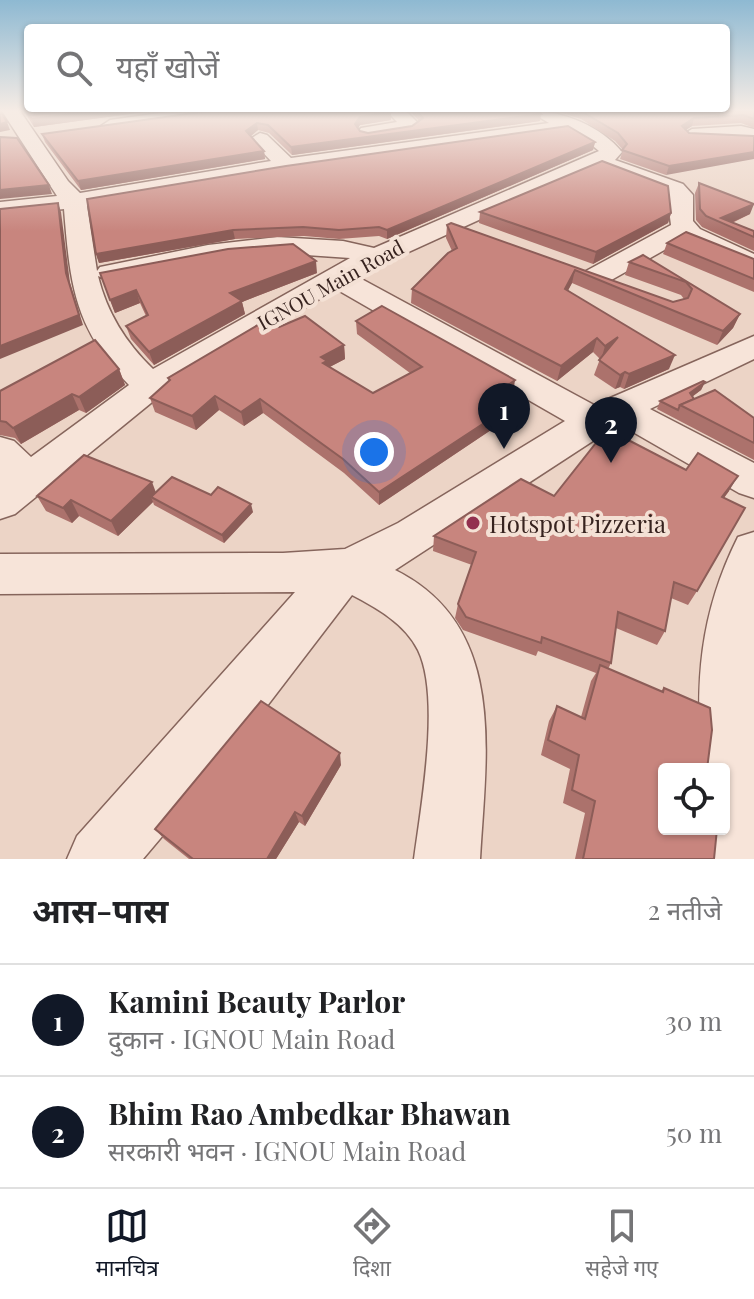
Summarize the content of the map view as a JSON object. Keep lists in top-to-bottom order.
{
  "streets": {
    "street": ["IGNOU Main Road"]
  },
  "places": ["Hotspot Pizzeria"],
  "page": {
    "search": "यहाँ खोजें",
    "pins": ["1", "2"],
    "heading": ["आस-पास", "2 नतीजे"],
    "list": [
      {
        "mark": "1",
        "name": "Kamini Beauty Parlor",
        "note": "दुकान · IGNOU Main Road",
        "value": "30 m"
      },
      {
        "mark": "2",
        "name": "Bhim Rao Ambedkar Bhawan",
        "note": "सरकारी भवन · IGNOU Main Road",
        "value": "50 m"
      }
    ],
    "nav": ["मानचित्र", "दिशा", "सहेजे गए"]
  }
}
